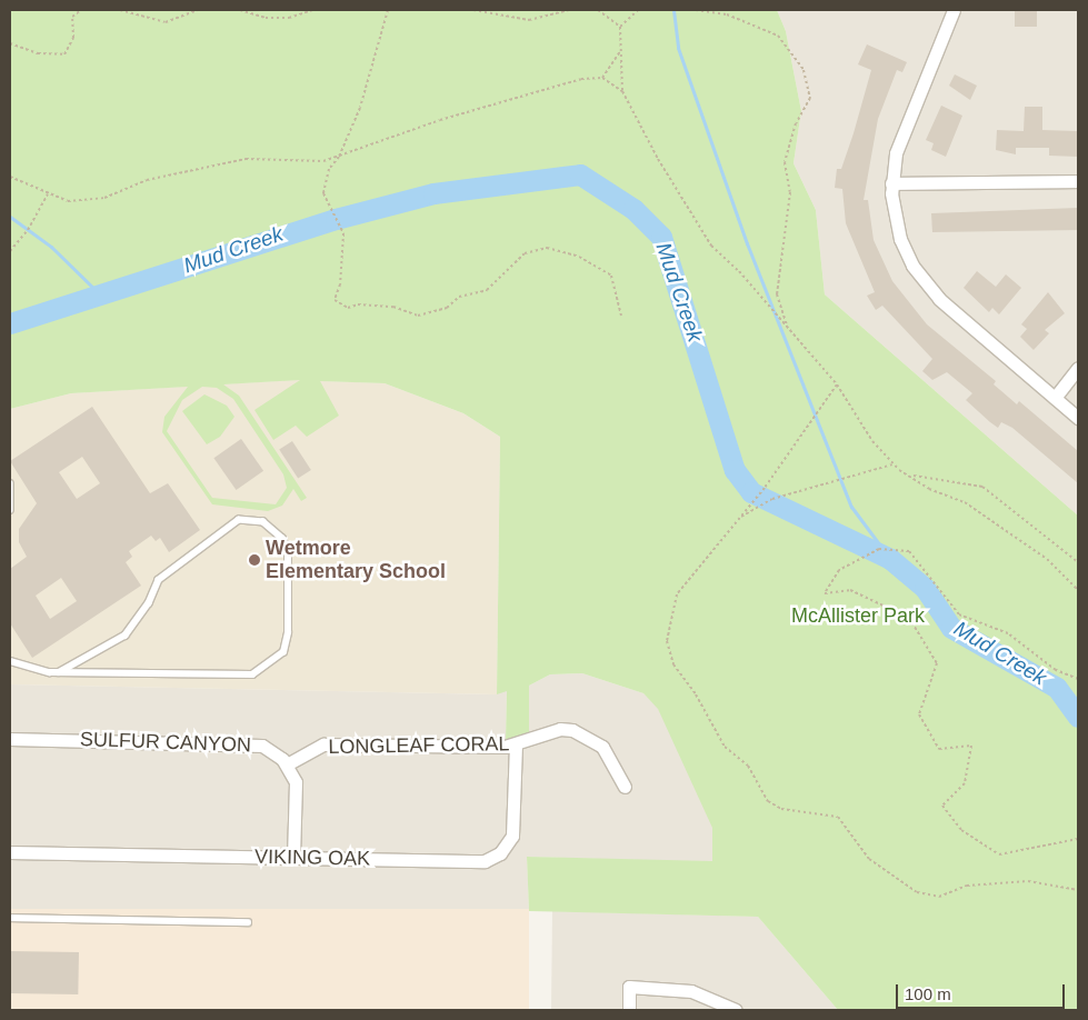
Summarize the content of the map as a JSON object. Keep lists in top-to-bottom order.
{
  "streets": {
    "street": ["SULFUR CANYON", "LONGLEAF CORAL", "VIKING OAK"]
  },
  "crossings": [
    ["SULFUR CANYON", "LONGLEAF CORAL"],
    ["LONGLEAF CORAL", "VIKING OAK"]
  ],
  "water": ["Mud Creek"],
  "parks": ["McAllister Park"],
  "places": ["Wetmore Elementary School"],
  "scale_bar": "100 m"
}
